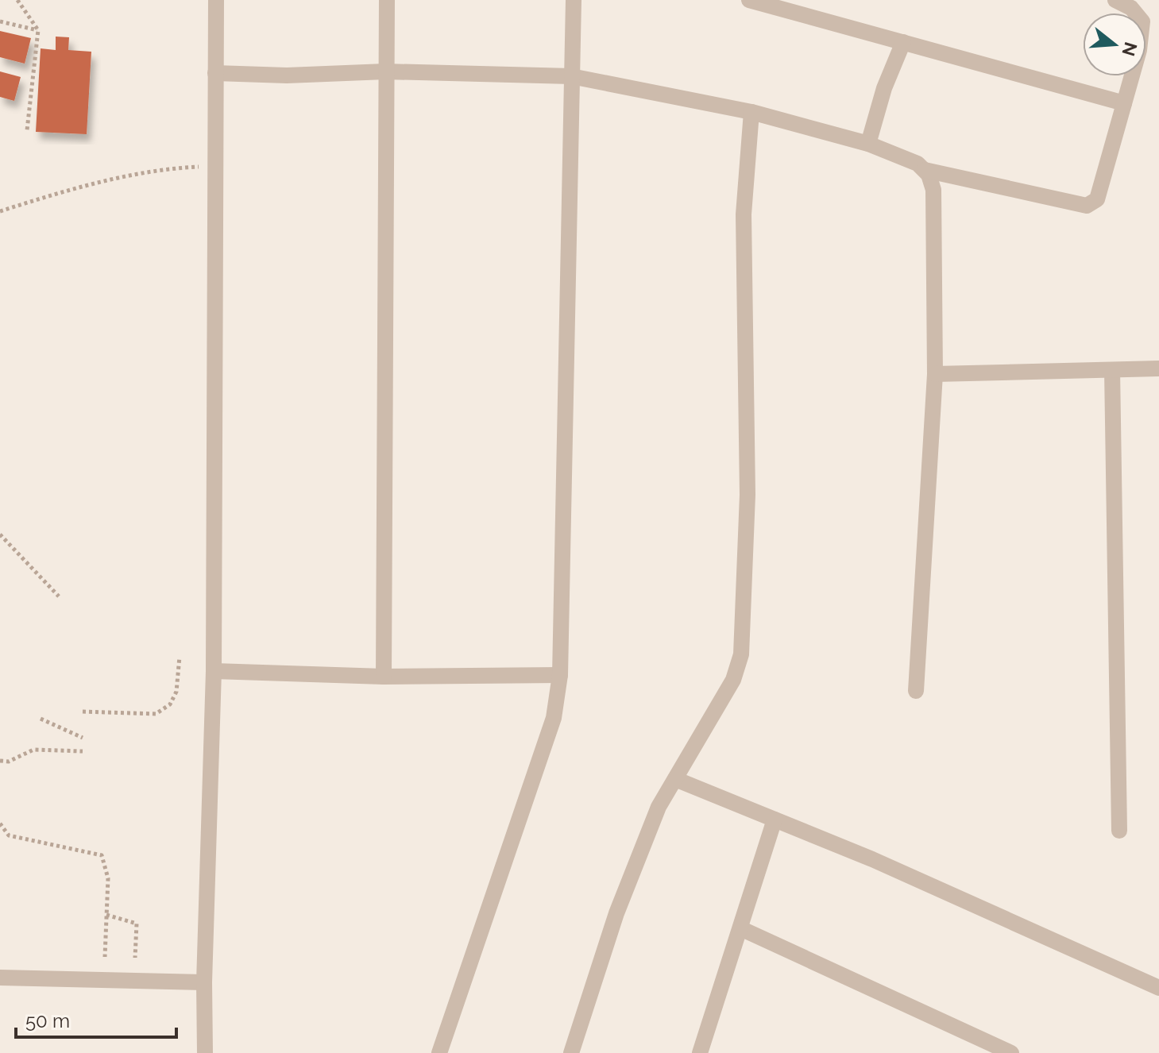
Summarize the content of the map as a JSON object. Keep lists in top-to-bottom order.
{
  "scale_bar": "50 m",
  "north": "right"
}
